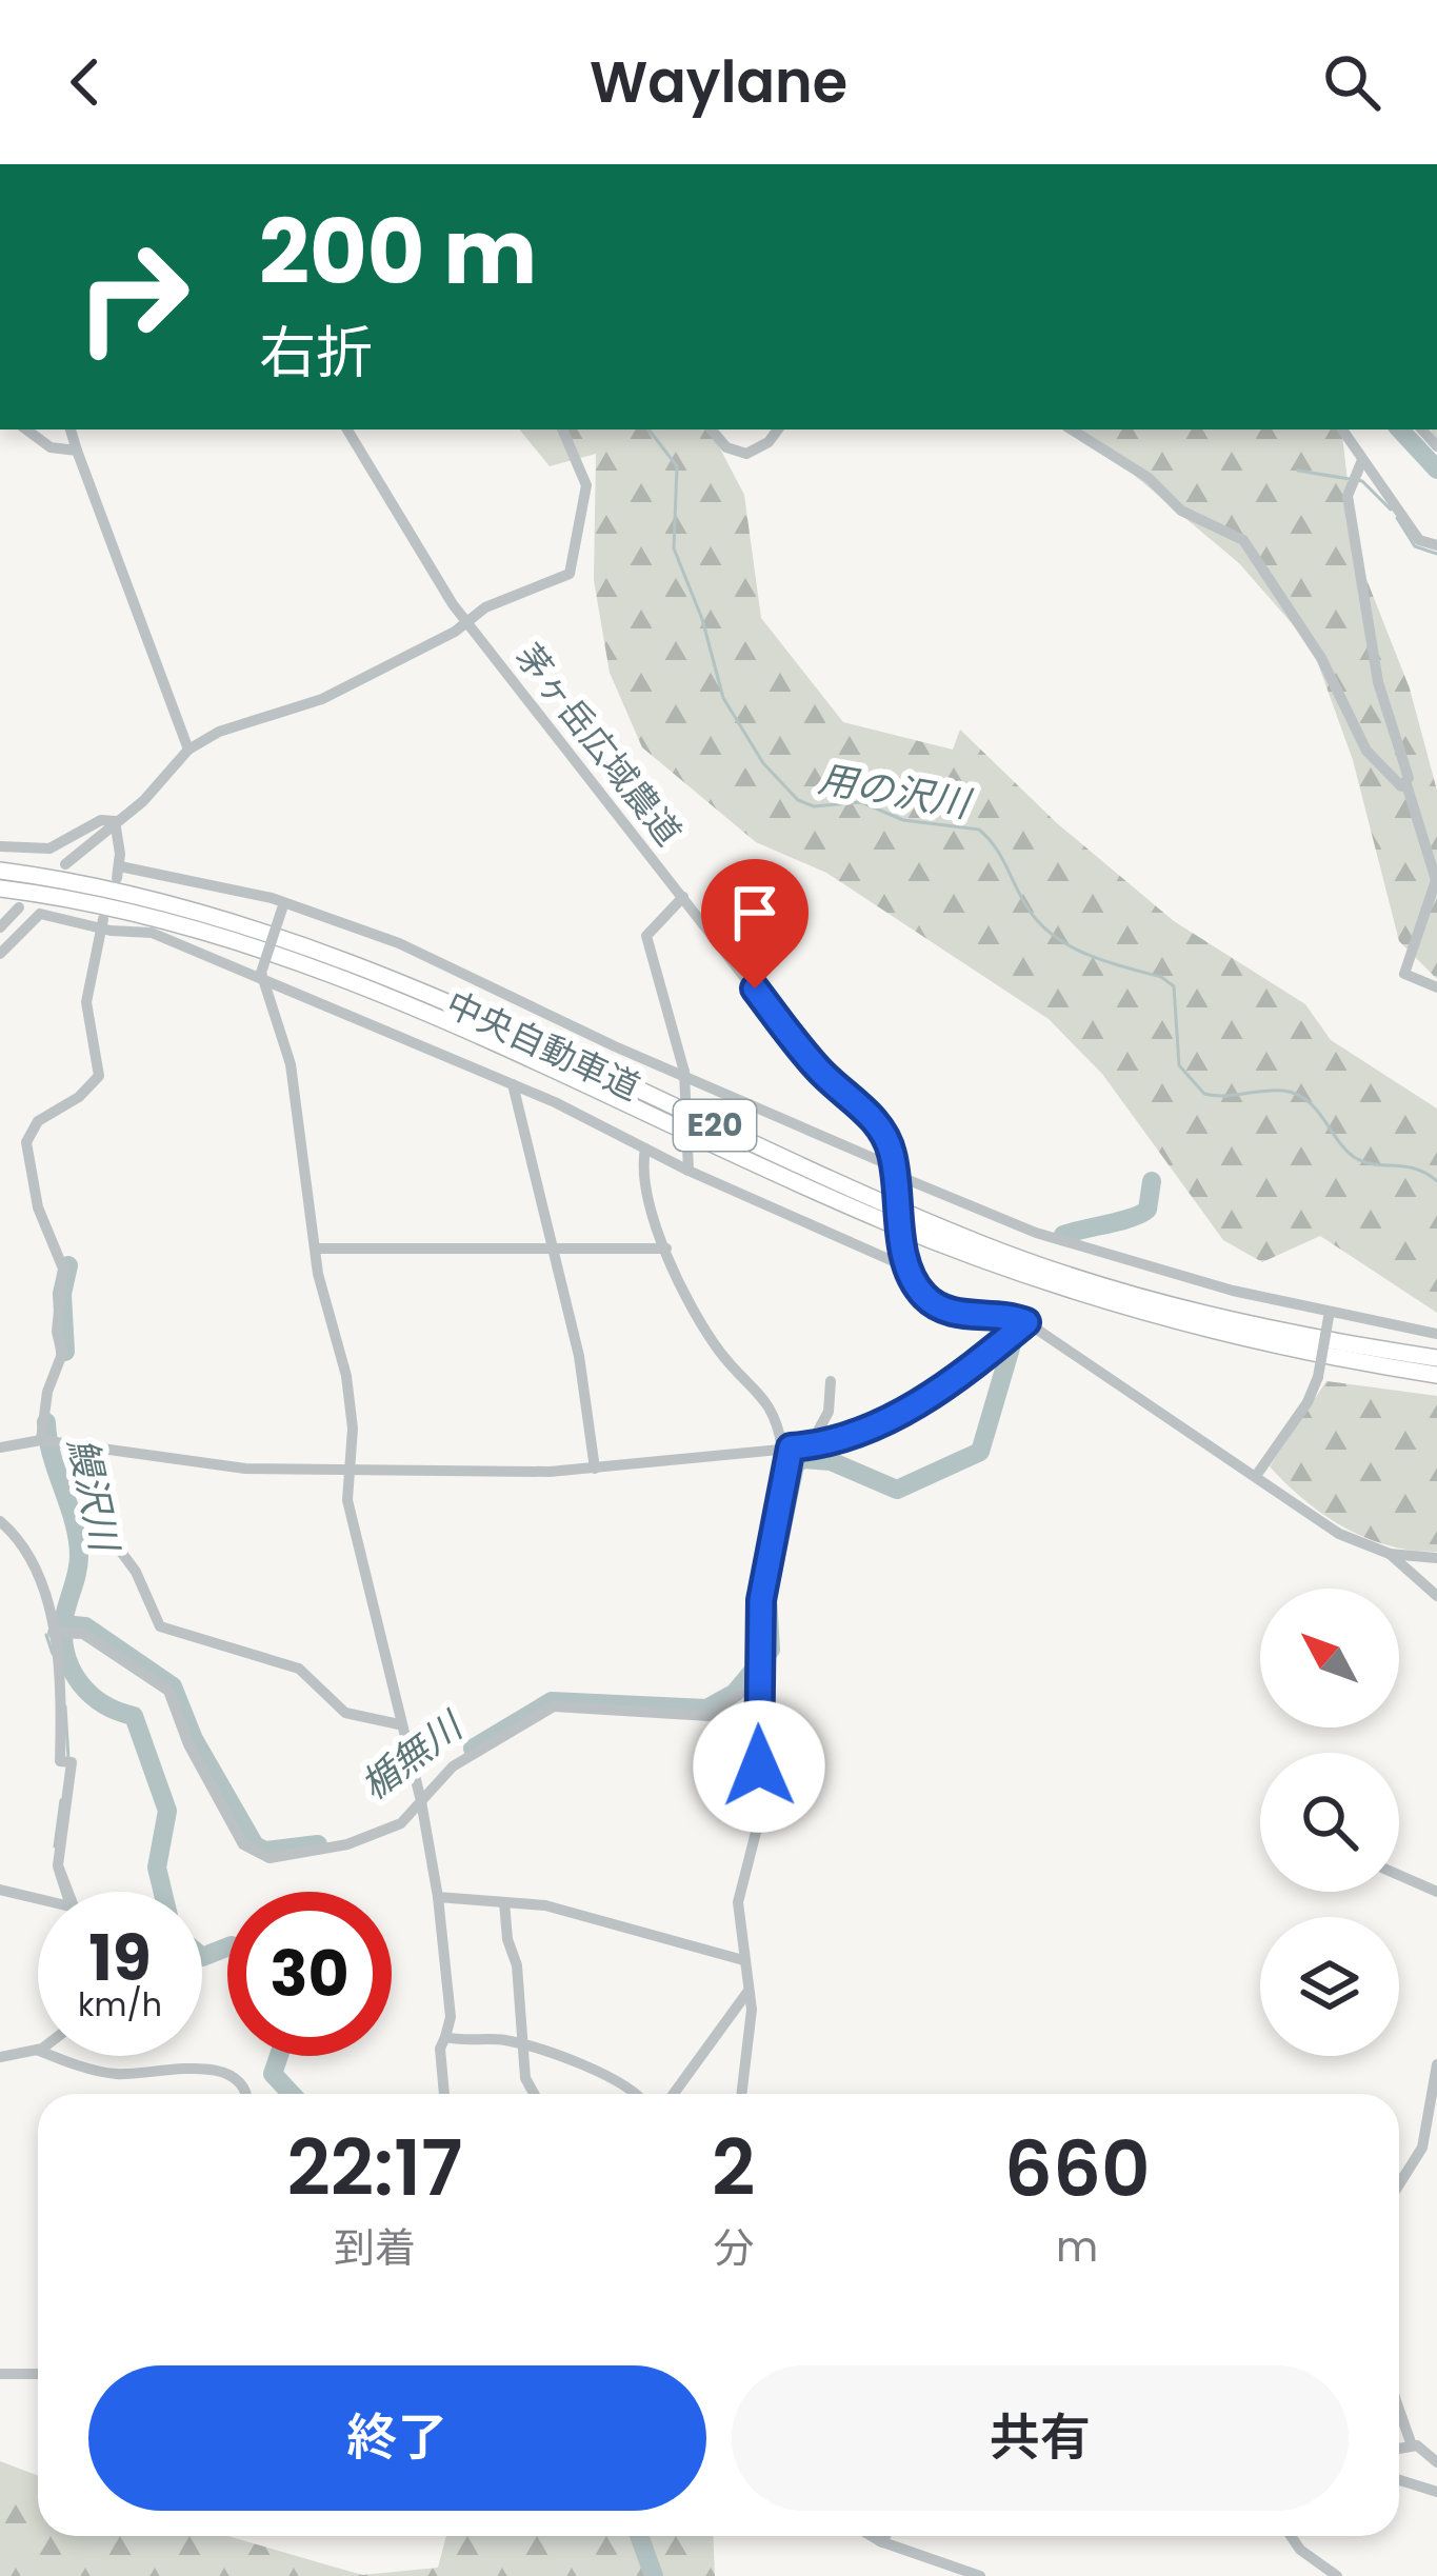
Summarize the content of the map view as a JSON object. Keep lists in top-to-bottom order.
{
  "streets": {
    "highway": ["中央自動車道", "E20"],
    "street": ["茅ヶ岳広域農道"]
  },
  "water": ["用の沢川", "鰻沢川", "楯無川"],
  "north": "top left",
  "page": {
    "header": "Waylane",
    "turn": ["200 m", "右折"],
    "speed": "19 km/h",
    "limit": "30",
    "eta": [
      "22:17",
      "到着",
      "2",
      "分",
      "660",
      "m"
    ],
    "buttons": ["終了", "共有"]
  }
}
